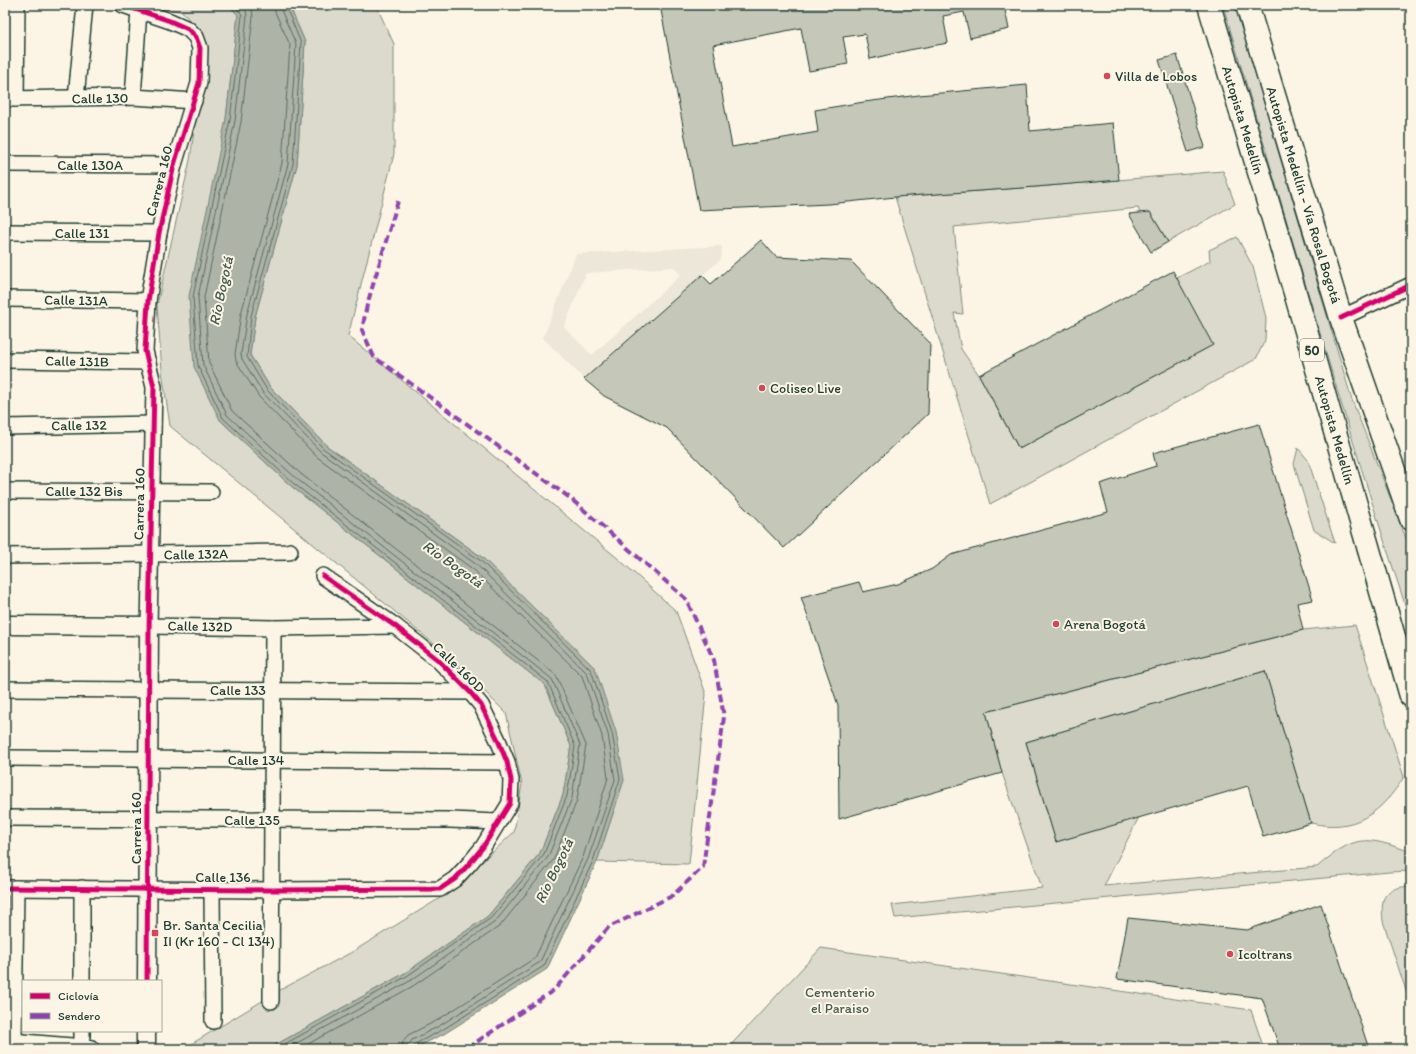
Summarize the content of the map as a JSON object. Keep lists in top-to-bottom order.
{
  "streets": {
    "highway": ["Autopista Medellín", "Autopista Medellín - Vía Rosal Bogotá", "50"],
    "street": [
      "Calle 130",
      "Calle 130A",
      "Carrera 160",
      "Calle 131",
      "Calle 131A",
      "Calle 131B",
      "Calle 132",
      "Calle 132 Bis",
      "Calle 132A",
      "Calle 132D",
      "Calle 160D",
      "Calle 133",
      "Calle 134",
      "Calle 135",
      "Calle 136"
    ]
  },
  "crossings": [
    ["Calle 130", "Carrera 160"],
    ["Calle 130A", "Carrera 160"],
    ["Carrera 160", "Calle 131"],
    ["Carrera 160", "Calle 131A"],
    ["Carrera 160", "Calle 131B"],
    ["Carrera 160", "Calle 132"],
    ["Carrera 160", "Calle 132 Bis"],
    ["Carrera 160", "Calle 132A"],
    ["Carrera 160", "Calle 132D"],
    ["Carrera 160", "Calle 133"],
    ["Carrera 160", "Calle 134"],
    ["Carrera 160", "Calle 135"],
    ["Carrera 160", "Calle 136"],
    ["Calle 132D", "Calle 160D"],
    ["Calle 160D", "Calle 133"],
    ["Calle 160D", "Calle 134"],
    ["Calle 160D", "Calle 135"],
    ["Calle 160D", "Calle 136"]
  ],
  "water": ["Río Bogotá"],
  "parks": ["Cementerio el Paraiso"],
  "places": {
    "other": [
      "Villa de Lobos",
      "Coliseo Live",
      "Arena Bogotá",
      "Icoltrans"
    ],
    "transit": ["Br. Santa Cecilia II (Kr 160 - Cl 134)"]
  },
  "legend": ["Ciclovía", "Sendero"]
}
